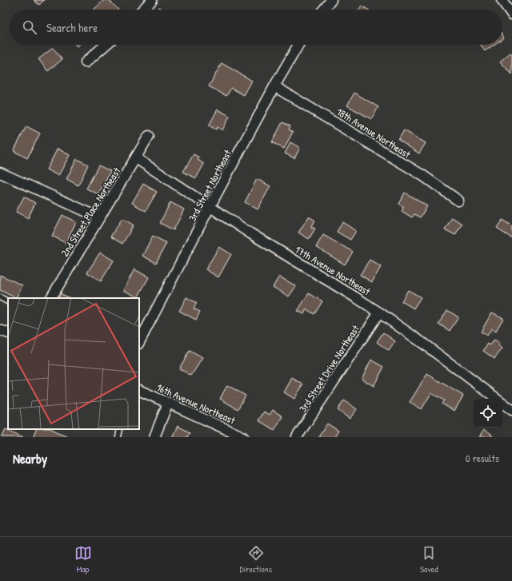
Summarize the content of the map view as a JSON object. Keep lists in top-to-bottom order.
{
  "streets": {
    "street": [
      "18th Avenue Northeast",
      "3rd Street Northeast",
      "2nd Street Place Northeast",
      "17th Avenue Northeast",
      "3rd Street Drive Northeast",
      "16th Avenue Northeast"
    ]
  },
  "crossings": [
    ["18th Avenue Northeast", "3rd Street Northeast"],
    ["3rd Street Northeast", "17th Avenue Northeast"],
    ["2nd Street Place Northeast", "17th Avenue Northeast"],
    ["17th Avenue Northeast", "3rd Street Drive Northeast"]
  ],
  "page": {
    "search": "Search here",
    "heading": ["Nearby", "0 results"],
    "nav": ["Map", "Directions", "Saved"]
  }
}
